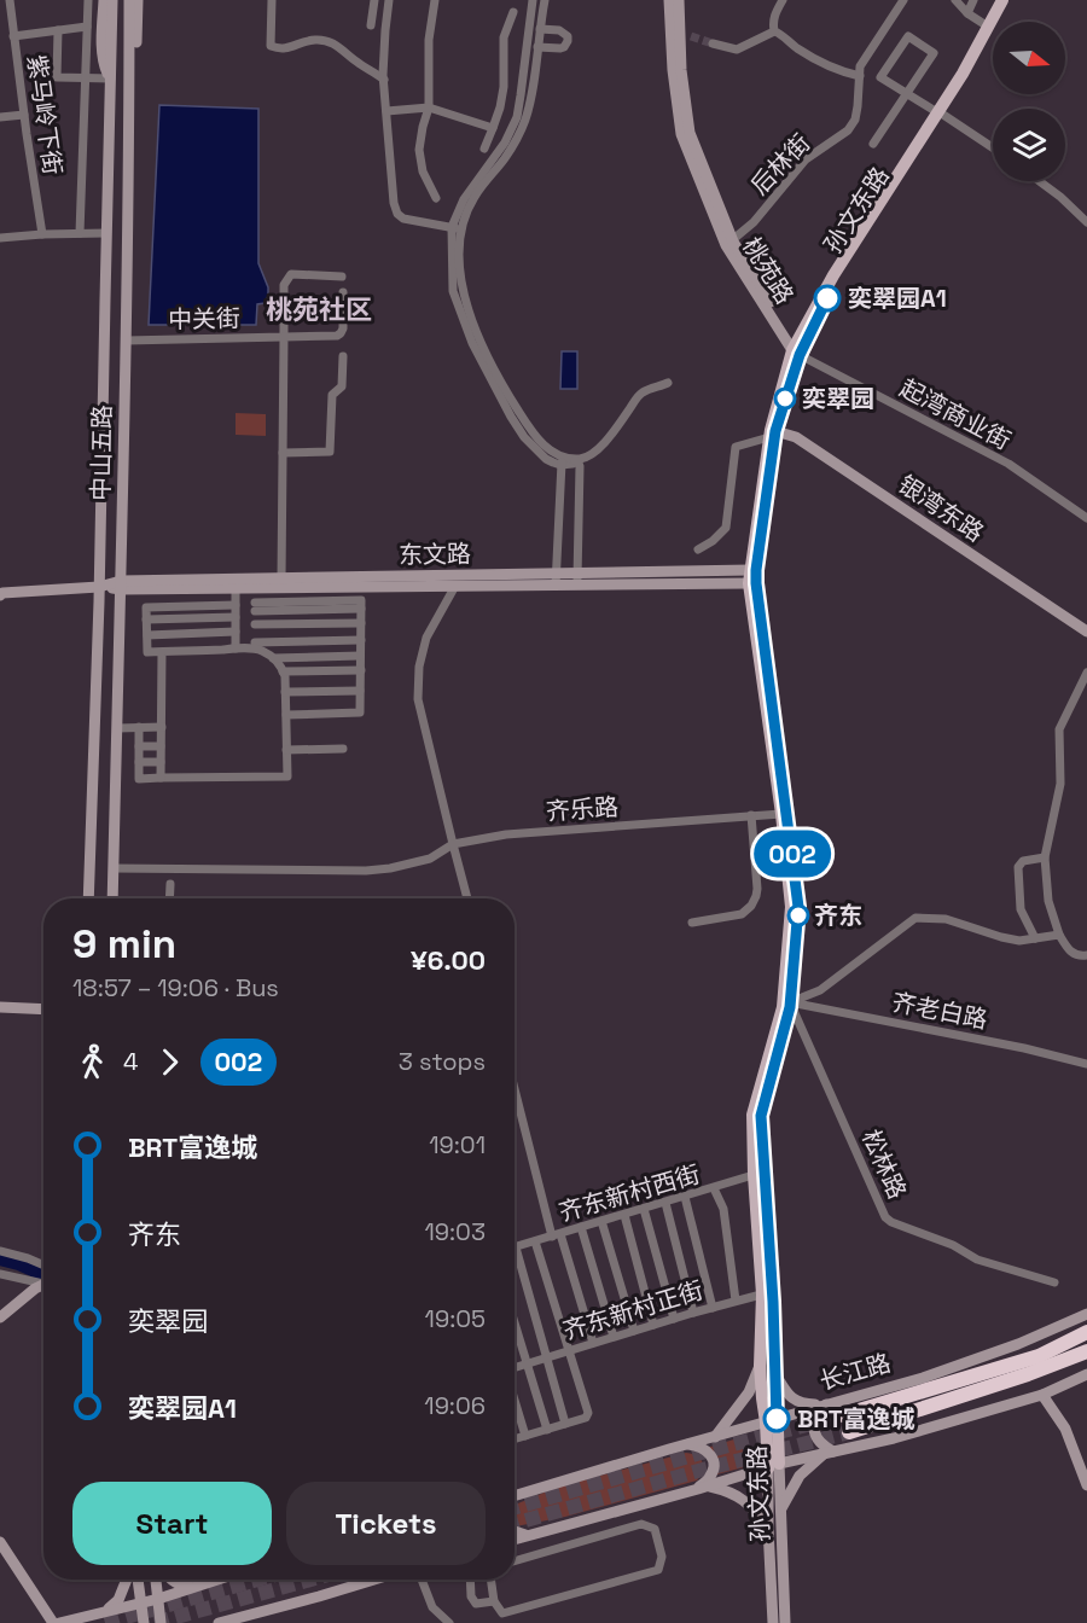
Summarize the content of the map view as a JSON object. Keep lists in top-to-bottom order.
{
  "streets": {
    "highway": ["长江路"],
    "main road": [
      "孙文东路",
      "桃苑路",
      "中山五路",
      "银湾东路",
      "东文路"
    ],
    "street": [
      "紫马岭下街",
      "后林街",
      "中关街",
      "起湾商业街",
      "齐乐路",
      "齐老白路",
      "松林路",
      "齐东新村西街",
      "齐东新村正街"
    ]
  },
  "crossings": [
    ["后林街", "桃苑路"],
    ["孙文东路", "桃苑路"],
    ["孙文东路", "起湾商业街"],
    ["孙文东路", "银湾东路"],
    ["孙文东路", "东文路"],
    ["孙文东路", "齐乐路"],
    ["孙文东路", "齐老白路"],
    ["孙文东路", "松林路"],
    ["孙文东路", "齐东新村西街"],
    ["孙文东路", "齐东新村正街"],
    ["孙文东路", "长江路"],
    ["桃苑路", "起湾商业街"],
    ["中关街", "中山五路"],
    ["中山五路", "东文路"],
    ["中山五路", "齐乐路"],
    ["齐老白路", "松林路"]
  ],
  "districts": ["桃苑社区"],
  "places": [
    "奕翠园A1",
    "奕翠园",
    "齐东",
    "BRT富逸城"
  ],
  "lines": ["bus line 002"],
  "north": "right",
  "page": {
    "on_map": "002",
    "heading": ["9 min", "18:57 – 19:06 · Bus", "¥6.00"],
    "legs": ["4", "002", "3 stops"],
    "list": [
      {
        "name": "BRT富逸城",
        "value": "19:01"
      },
      {
        "name": "齐东",
        "value": "19:03"
      },
      {
        "name": "奕翠园",
        "value": "19:05"
      },
      {
        "name": "奕翠园A1",
        "value": "19:06"
      }
    ],
    "buttons": ["Start", "Tickets"]
  }
}
